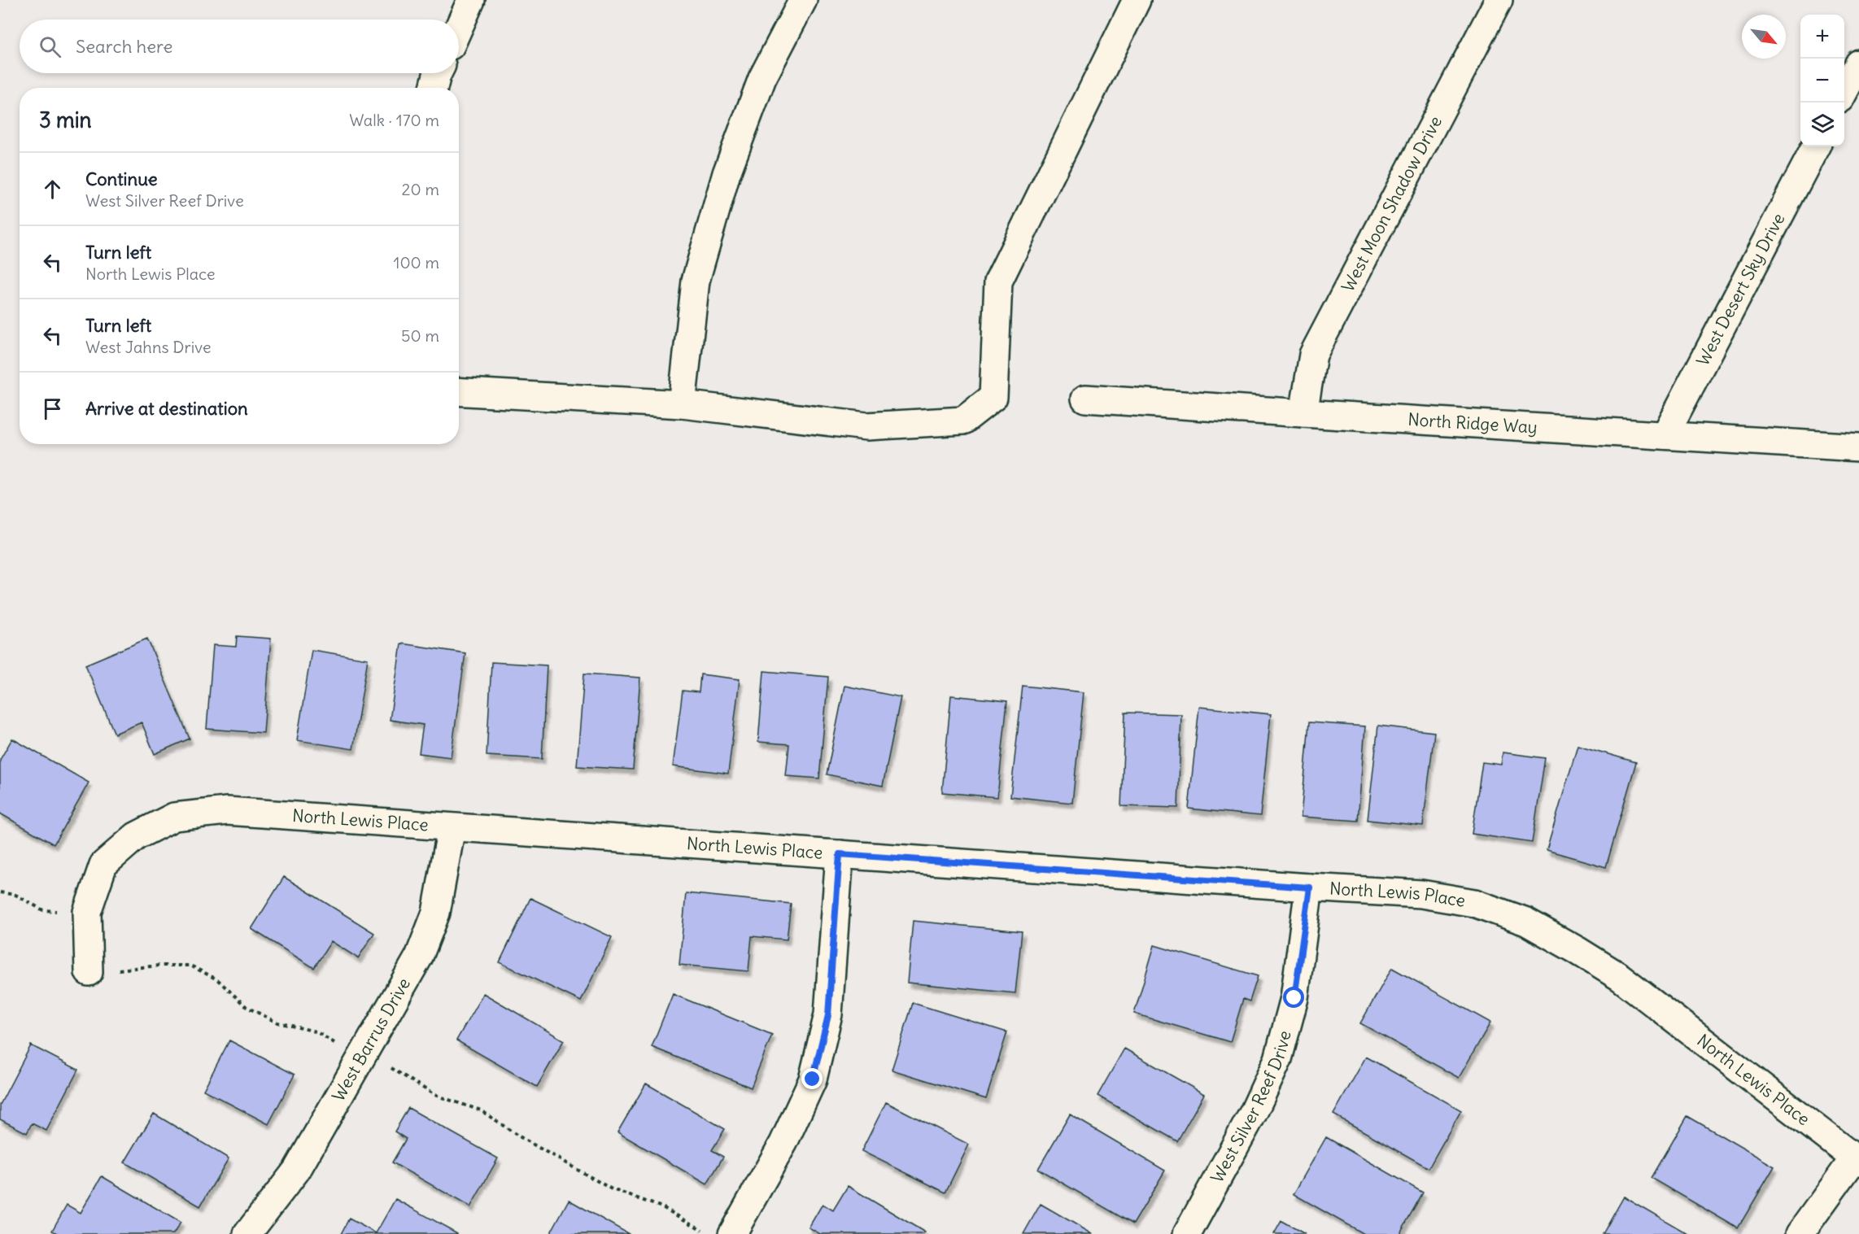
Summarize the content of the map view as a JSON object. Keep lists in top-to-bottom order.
{
  "streets": {
    "street": [
      "West Moon Shadow Drive",
      "West Desert Sky Drive",
      "North Ridge Way",
      "North Lewis Place",
      "West Barrus Drive",
      "West Silver Reef Drive"
    ]
  },
  "crossings": [
    ["West Moon Shadow Drive", "North Ridge Way"],
    ["West Desert Sky Drive", "North Ridge Way"],
    ["North Lewis Place", "West Barrus Drive"],
    ["North Lewis Place", "West Silver Reef Drive"]
  ],
  "north": "bottom right",
  "page": {
    "map_buttons": ["+", "−"],
    "search": "Search here",
    "heading": ["3 min", "Walk · 170 m"],
    "list": [
      ["Continue", "West Silver Reef Drive", "20 m"],
      ["Turn left", "North Lewis Place", "100 m"],
      ["Turn left", "West Jahns Drive", "50 m"],
      "Arrive at destination"
    ]
  }
}
